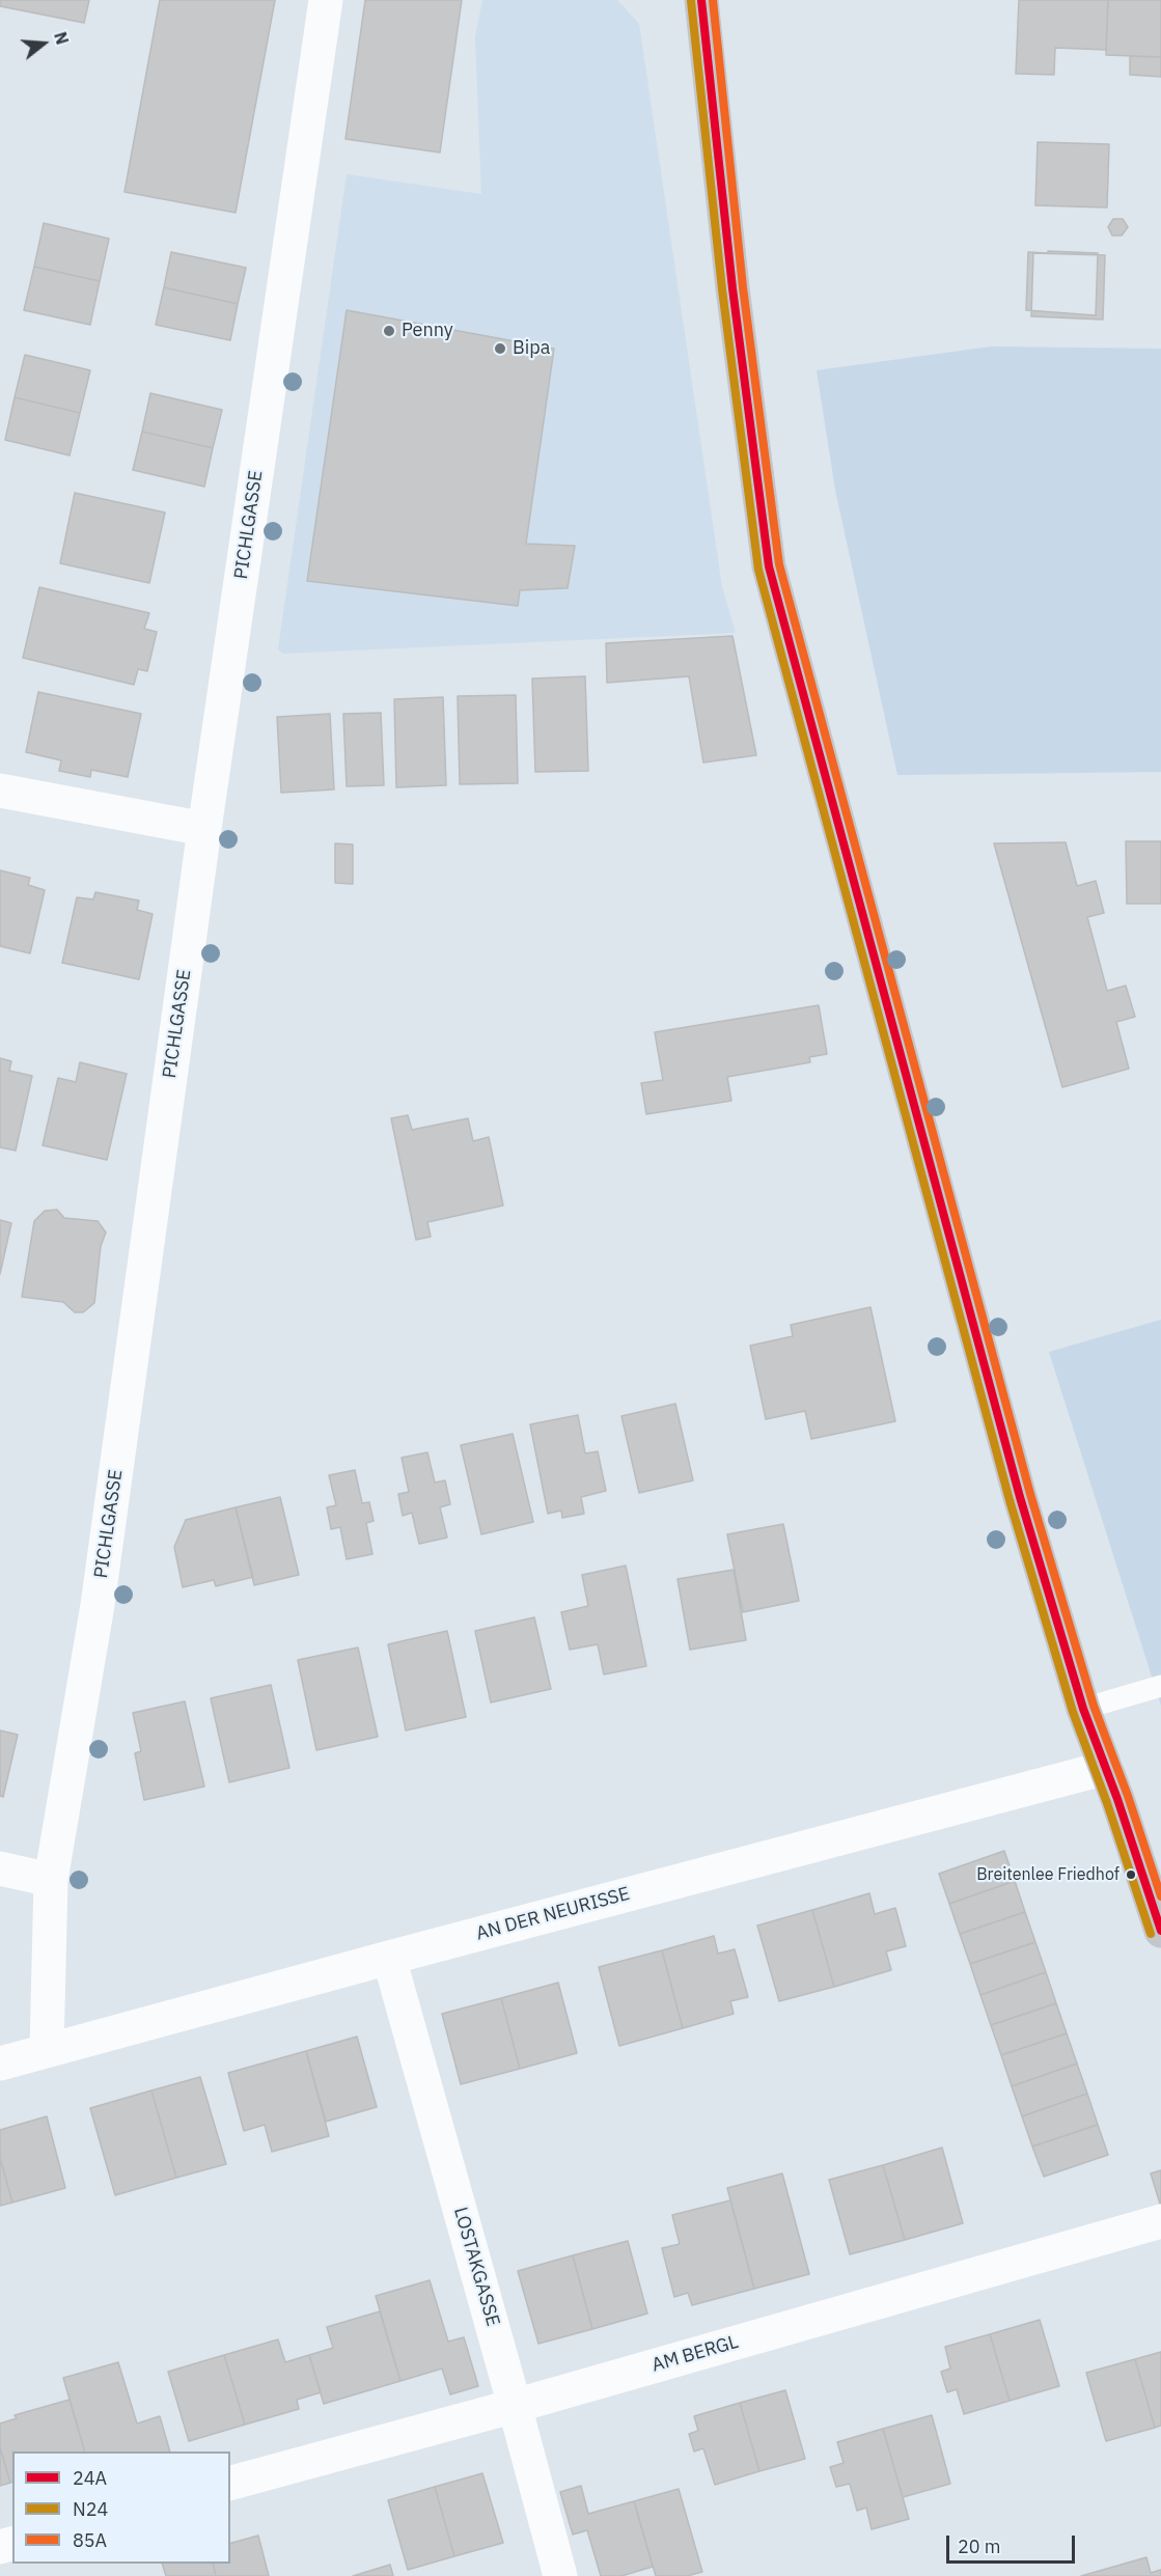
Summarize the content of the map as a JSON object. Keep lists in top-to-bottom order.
{
  "streets": {
    "street": [
      "PICHLGASSE",
      "AN DER NEURISSE",
      "LOSTAKGASSE",
      "AM BERGL"
    ]
  },
  "crossings": [
    ["PICHLGASSE", "AN DER NEURISSE"],
    ["AN DER NEURISSE", "LOSTAKGASSE"],
    ["LOSTAKGASSE", "AM BERGL"]
  ],
  "places": ["Penny", "Bipa", "Breitenlee Friedhof"],
  "lines": ["transit line 24A", "transit line 85A", "transit line N24"],
  "legend": ["24A", "N24", "85A"],
  "scale_bar": "20 m",
  "north": "right"
}
